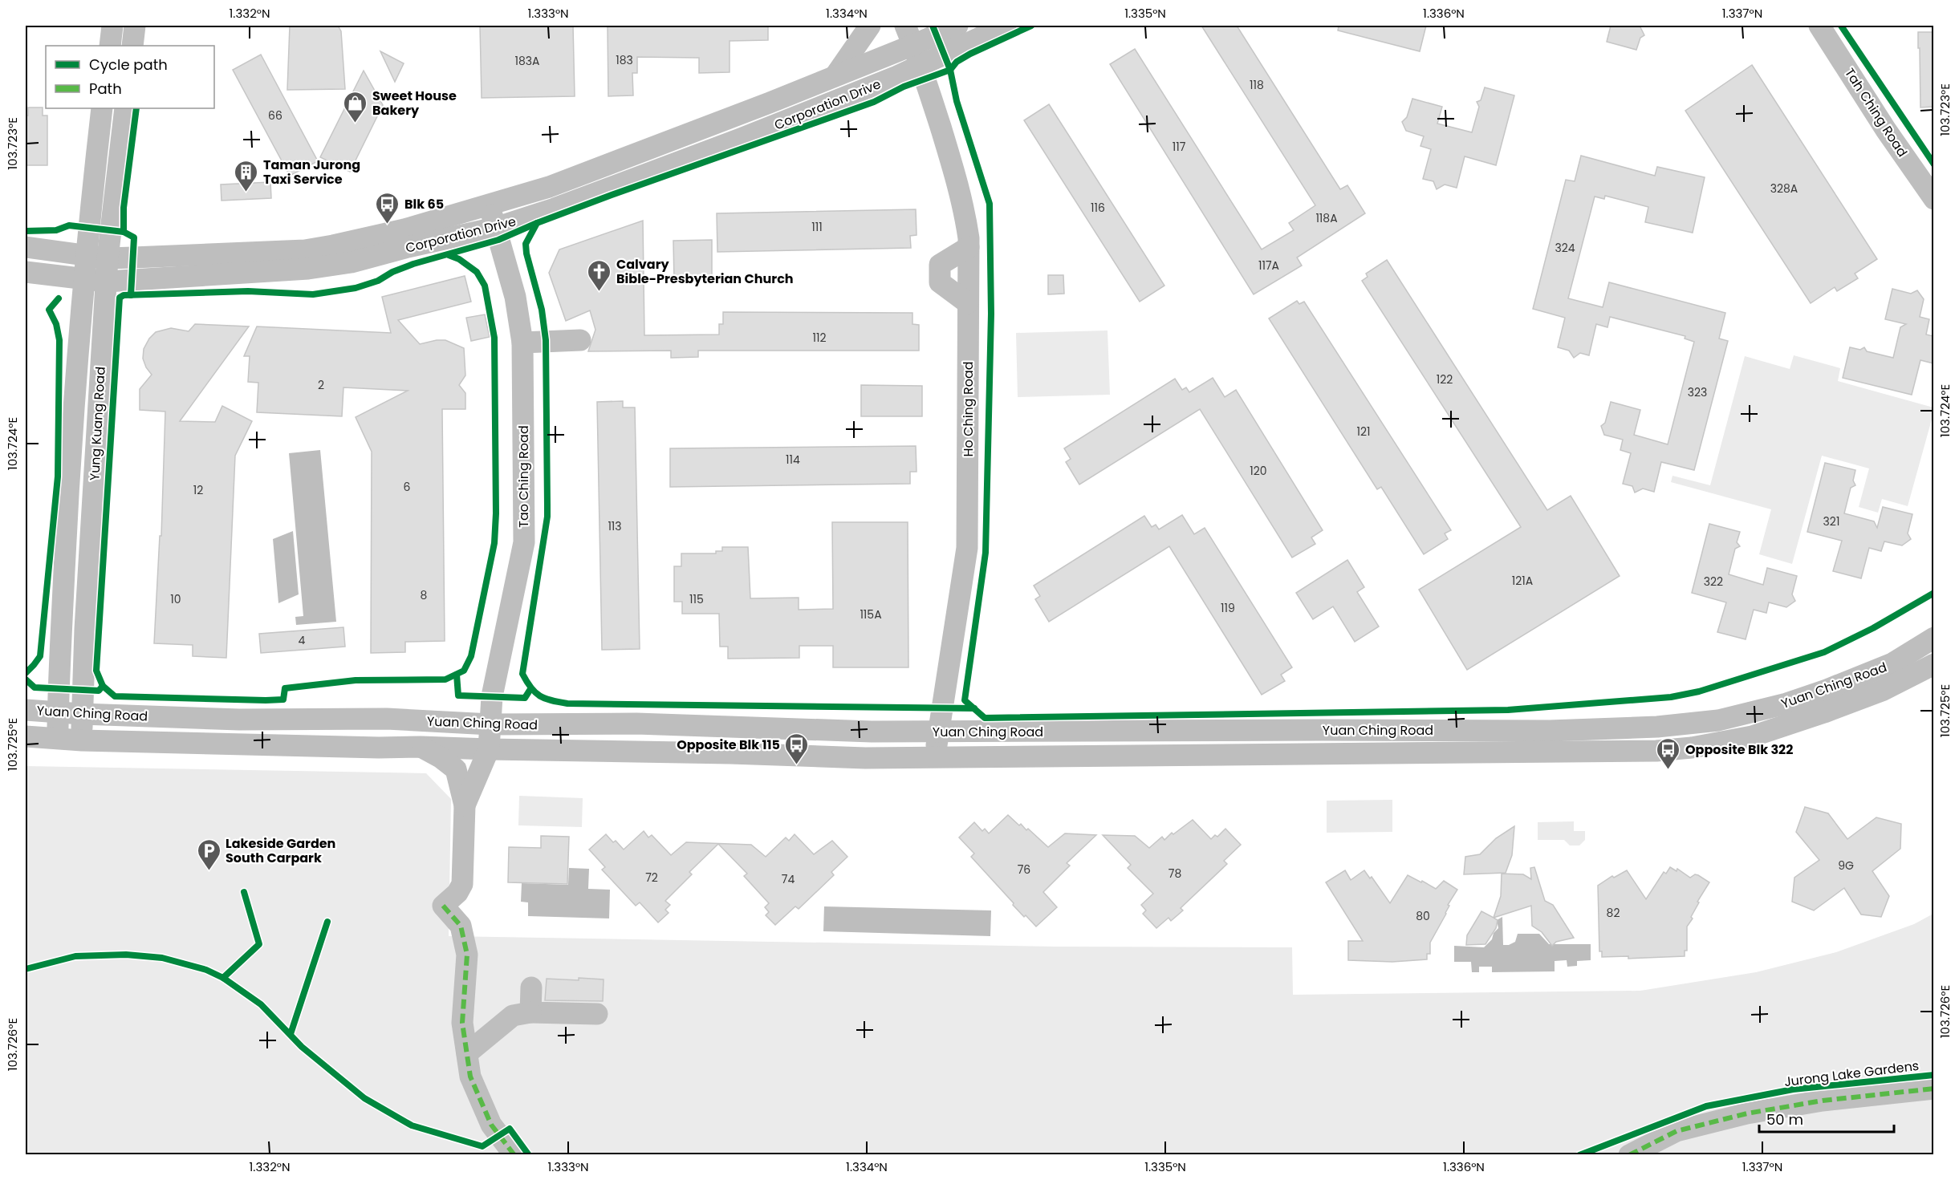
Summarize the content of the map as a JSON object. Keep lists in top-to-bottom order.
{
  "streets": {
    "street": [
      "Corporation Drive",
      "Tah Ching Road",
      "Ho Ching Road",
      "Yung Kuang Road",
      "Tao Ching Road",
      "Yuan Ching Road"
    ],
    "cycle path": ["Jurong Lake Gardens"]
  },
  "crossings": [
    ["Corporation Drive", "Ho Ching Road"],
    ["Corporation Drive", "Yung Kuang Road"],
    ["Corporation Drive", "Tao Ching Road"],
    ["Ho Ching Road", "Yuan Ching Road"],
    ["Yung Kuang Road", "Yuan Ching Road"],
    ["Tao Ching Road", "Yuan Ching Road"]
  ],
  "places": {
    "shop": ["Sweet House Bakery"],
    "building": ["Taman Jurong Taxi Service"],
    "bus stop": ["Blk 65", "Opposite Blk 115", "Opposite Blk 322"],
    "church": ["Calvary Bible-Presbyterian Church"],
    "parking": ["Lakeside Garden South Carpark"]
  },
  "house_numbers": [
    "183",
    "183A",
    "118",
    "66",
    "117",
    "328A",
    "116",
    "118A",
    "111",
    "324",
    "117A",
    "112",
    "122",
    "2",
    "323",
    "121",
    "114",
    "120",
    "6",
    "12",
    "321",
    "113",
    "121A",
    "322",
    "8",
    "10",
    "115",
    "119",
    "115A",
    "4",
    "9G",
    "76",
    "78",
    "72",
    "74",
    "82",
    "80"
  ],
  "legend": ["Cycle path", "Path"],
  "scale_bar": "50 m",
  "coordinates": [
    "1.332°N",
    "1.333°N",
    "1.334°N",
    "1.335°N",
    "1.336°N",
    "1.337°N",
    "103.723°E",
    "103.724°E",
    "103.725°E",
    "103.726°E"
  ]
}
